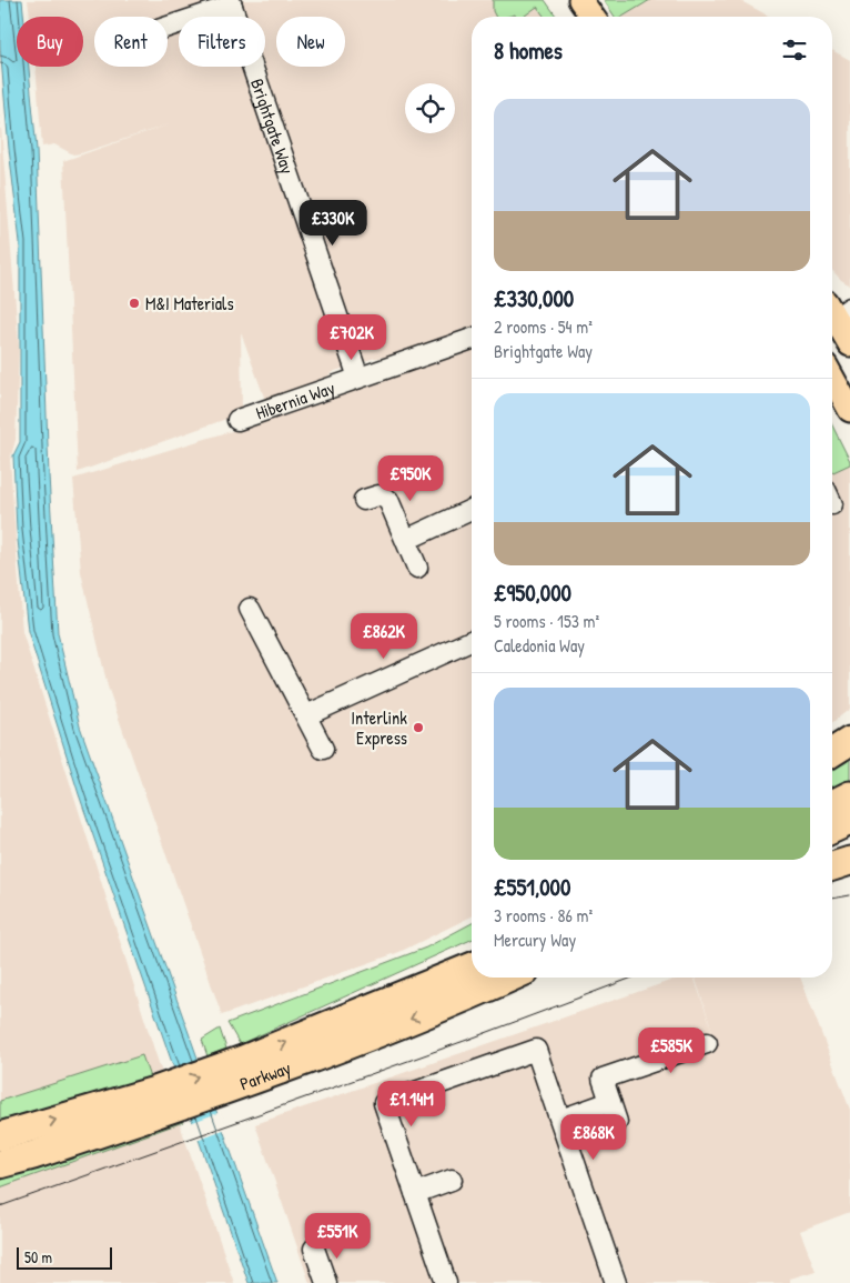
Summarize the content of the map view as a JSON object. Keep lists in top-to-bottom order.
{
  "streets": {
    "highway": ["Parkway"],
    "street": ["Brightgate Way", "Hibernia Way"]
  },
  "crossings": [
    ["Brightgate Way", "Hibernia Way"]
  ],
  "places": ["M&I Materials", "Interlink Express"],
  "scale_bar": "50 m",
  "page": {
    "chip": [
      "Buy",
      "Rent",
      "Filters",
      "New"
    ],
    "heading": "8 homes",
    "list": [
      {
        "name": "£330,000",
        "note": "2 rooms · 54 m² · Brightgate Way"
      },
      {
        "name": "£950,000",
        "note": "5 rooms · 153 m² · Caledonia Way"
      },
      {
        "name": "£551,000",
        "note": "3 rooms · 86 m² · Mercury Way"
      }
    ],
    "price": [
      "£330K",
      "£702K",
      "£950K",
      "£862K",
      "£585K",
      "£1.14M",
      "£868K",
      "£551K"
    ],
    "scale": "50 m"
  }
}
